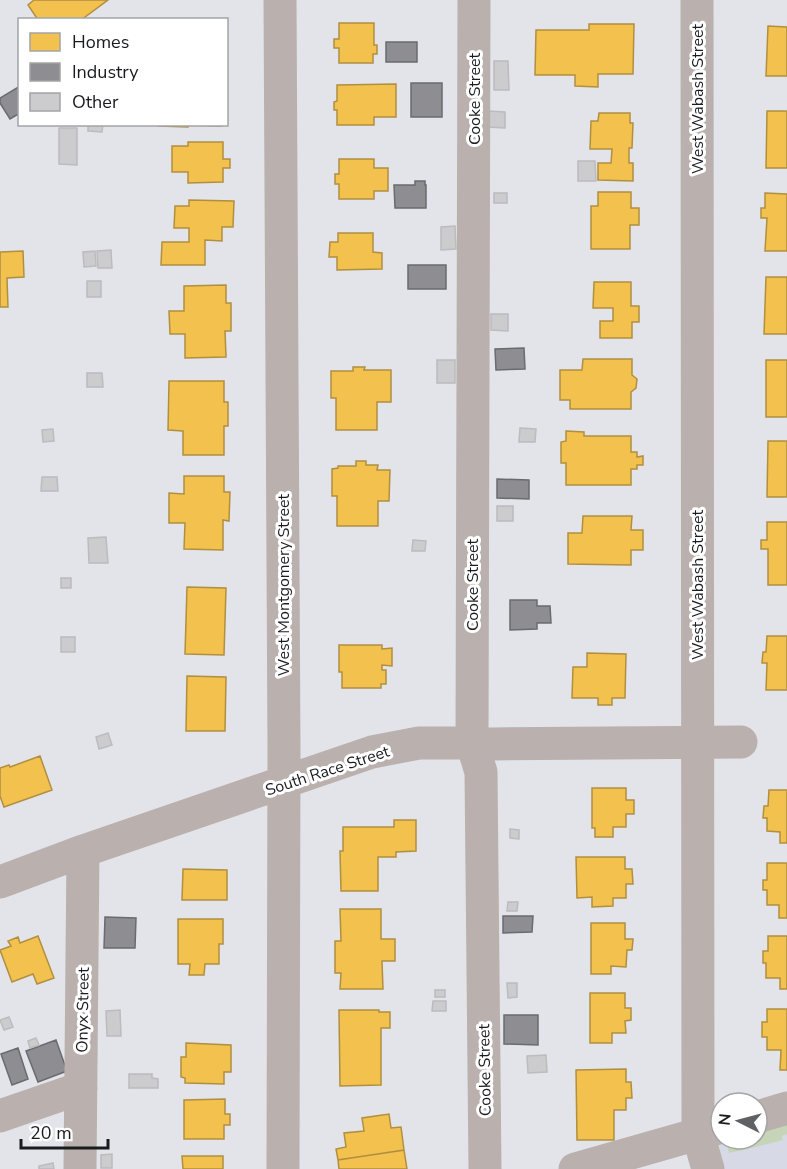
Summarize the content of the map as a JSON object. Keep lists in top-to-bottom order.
{
  "streets": {
    "street": [
      "Cooke Street",
      "West Wabash Street",
      "West Montgomery Street",
      "South Race Street",
      "Onyx Street"
    ]
  },
  "crossings": [
    ["Cooke Street", "South Race Street"],
    ["West Wabash Street", "South Race Street"],
    ["West Montgomery Street", "South Race Street"],
    ["South Race Street", "Onyx Street"]
  ],
  "legend": ["Homes", "Industry", "Other"],
  "scale_bar": "20 m",
  "north": "left"
}
